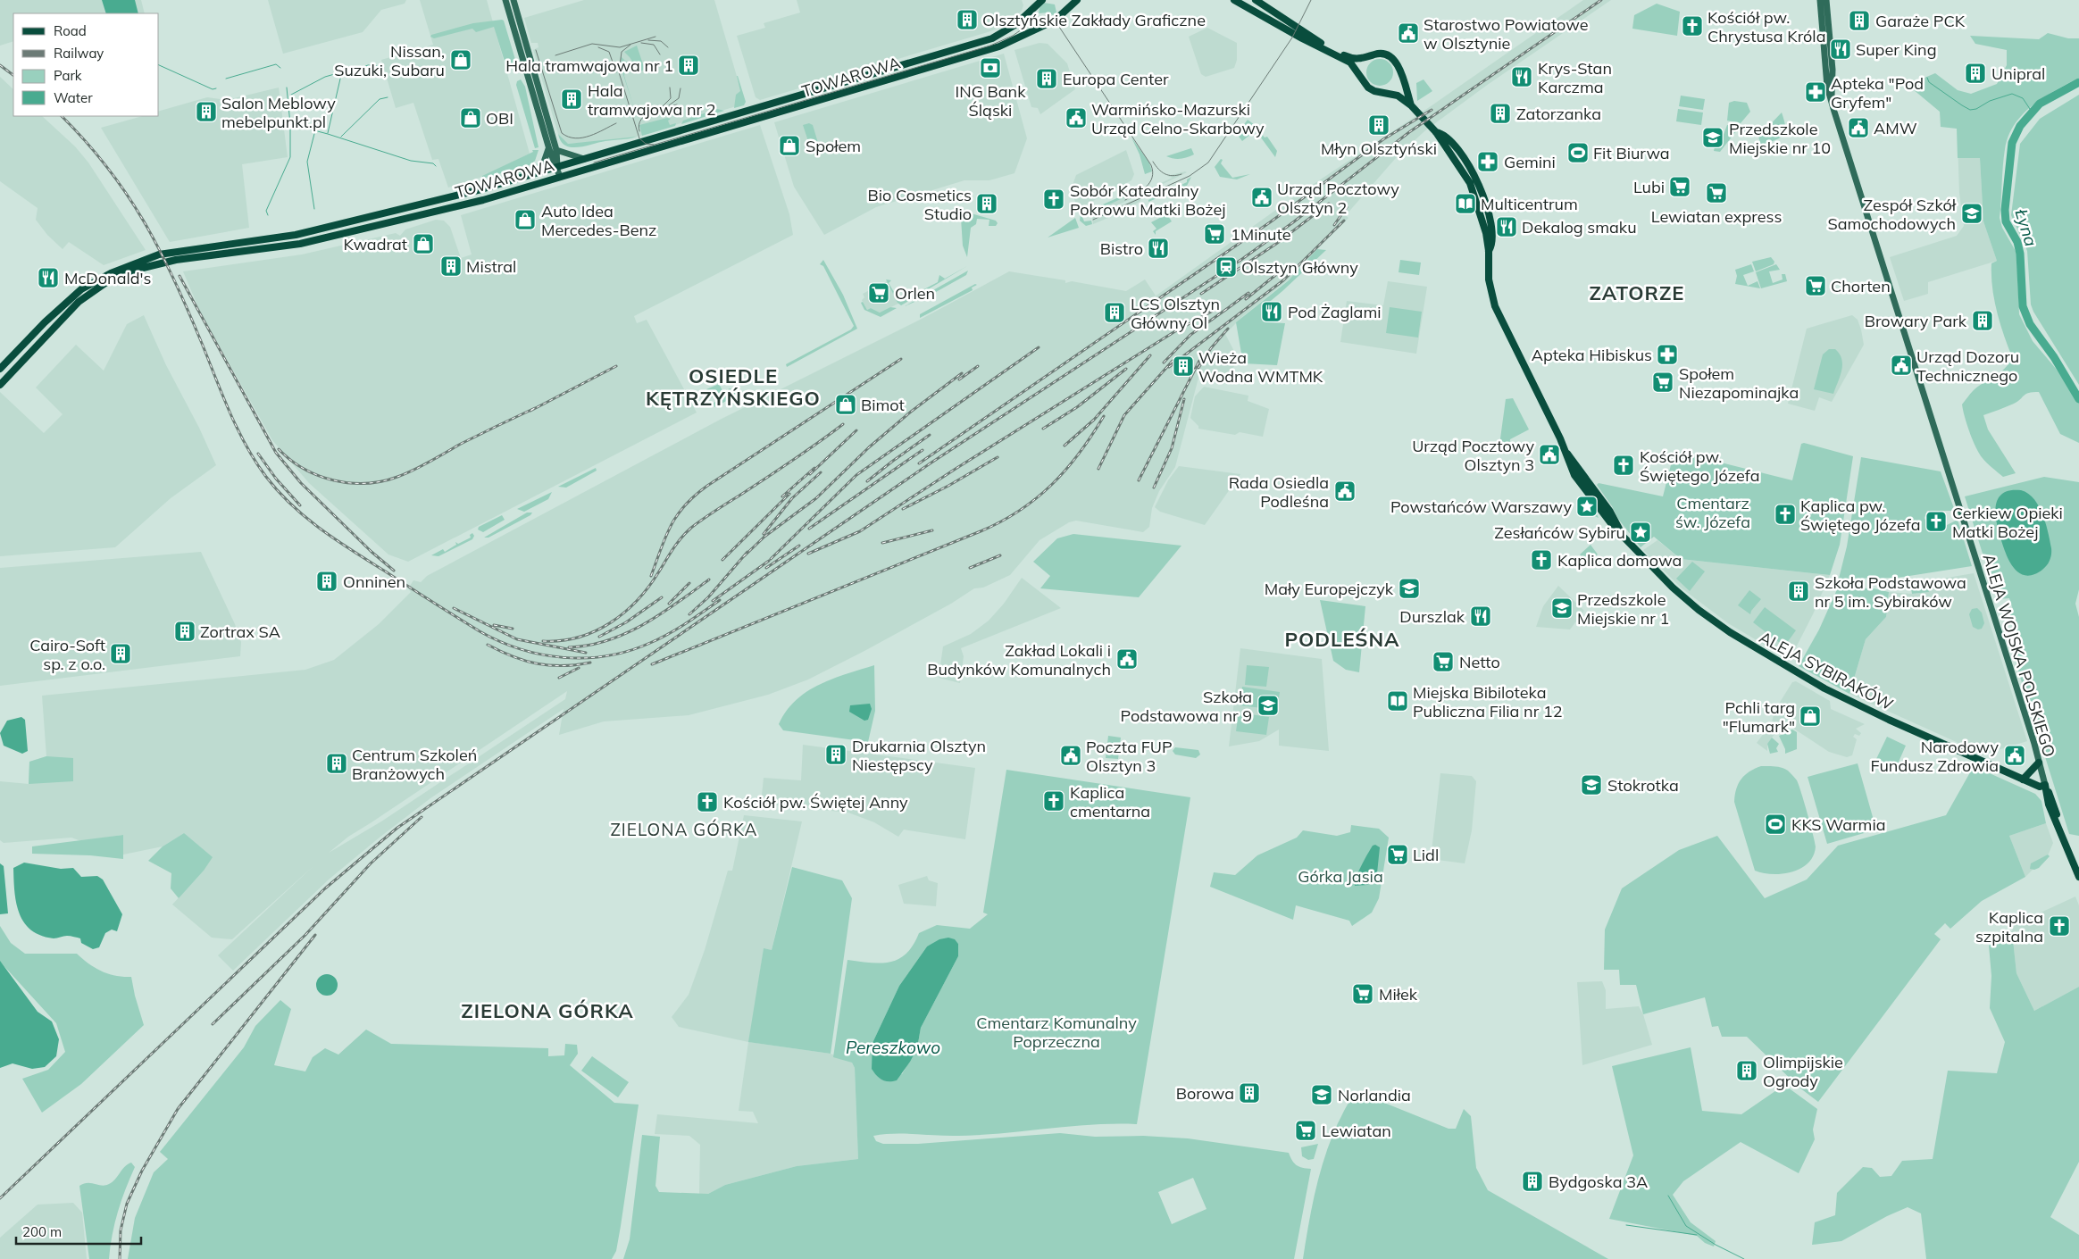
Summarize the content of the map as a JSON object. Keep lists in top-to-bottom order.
{
  "streets": {
    "main road": ["TOWAROWA", "ALEJA WOJSKA POLSKIEGO", "ALEJA SYBIRAKÓW"]
  },
  "crossings": [
    ["ALEJA WOJSKA POLSKIEGO", "ALEJA SYBIRAKÓW"]
  ],
  "districts": [
    "ZATORZE",
    "OSIEDLE KĘTRZYŃSKIEGO",
    "PODLEŚNA",
    "ZIELONA GÓRKA",
    "ZIELONA GÓRKA"
  ],
  "water": ["Łyna", "Pereszkowo"],
  "parks": ["Cmentarz św. Józefa", "Górka Jasia", "Cmentarz Komunalny Poprzeczna"],
  "places": {
    "building": [
      "Olsztyńskie Zakłady Graficzne",
      "Garaże PCK",
      "Hala tramwajowa nr 1",
      "Unipral",
      "Europa Center",
      "Hala tramwajowa nr 2",
      "Salon Meblowy mebelpunkt.pl",
      "Zatorzanka",
      "Młyn Olsztyński",
      "Bio Cosmetics Studio",
      "Mistral",
      "LCS Olsztyn Główny Ol",
      "Browary Park",
      "Wieża Wodna WMTMK",
      "Onninen",
      "Szkoła Podstawowa nr 5 im. Sybiraków",
      "Zortrax SA",
      "Cairo-Soft sp. z o.o.",
      "Drukarnia Olsztyn Niestępscy",
      "Centrum Szkoleń Branżowych",
      "Olimpijskie Ogrody",
      "Borowa",
      "Bydgoska 3A"
    ],
    "church": [
      "Kościół pw. Chrystusa Króla",
      "Sobór Katedralny Pokrowu Matki Bożej",
      "Kościół pw. Świętego Józefa",
      "Kaplica pw. Świętego Józefa",
      "Cerkiew Opieki Matki Bożej",
      "Kaplica domowa",
      "Kaplica cmentarna",
      "Kościół pw. Świętej Anny",
      "Kaplica szpitalna"
    ],
    "public building": [
      "Starostwo Powiatowe w Olsztynie",
      "Warmińsko-Mazurski Urząd Celno-Skarbowy",
      "AMW",
      "Urząd Pocztowy Olsztyn 2",
      "Urząd Dozoru Technicznego",
      "Urząd Pocztowy Olsztyn 3",
      "Rada Osiedla Podleśna",
      "Zakład Lokali i Budynków Komunalnych",
      "Poczta FUP Olsztyn 3",
      "Narodowy Fundusz Zdrowia"
    ],
    "restaurant": [
      "Super King",
      "Krys-Stan Karczma",
      "Dekalog smaku",
      "Bistro",
      "McDonald's",
      "Pod Żaglami",
      "Durszlak"
    ],
    "shop": [
      "Nissan, Suzuki, Subaru",
      "OBI",
      "Społem",
      "Auto Idea Mercedes-Benz",
      "Kwadrat",
      "Bimot",
      "Pchli targ \"Flumark\""
    ],
    "bank": ["ING Bank Śląski"],
    "pharmacy": ["Apteka \"Pod Gryfem\"", "Gemini", "Apteka Hibiskus"],
    "school or university": [
      "Przedszkole Miejskie nr 10",
      "Zespół Szkół Samochodowych",
      "Mały Europejczyk",
      "Przedszkole Miejskie nr 1",
      "Szkoła Podstawowa nr 9",
      "Stokrotka",
      "Norlandia"
    ],
    "sports": ["Fit Biurwa", "KKS Warmia"],
    "supermarket": [
      "Lubi",
      "Lewiatan express",
      "1Minute",
      "Chorten",
      "Orlen",
      "Społem Niezapominajka",
      "Netto",
      "Lidl",
      "Miłek",
      "Lewiatan"
    ],
    "library": ["Multicentrum", "Miejska Bibiloteka Publiczna Filia nr 12"],
    "station": ["Olsztyn Główny"],
    "place": ["Powstańców Warszawy", "Zesłańców Sybiru"]
  },
  "legend": [
    "Road",
    "Railway",
    "Park",
    "Water"
  ],
  "scale_bar": "200 m"
}
